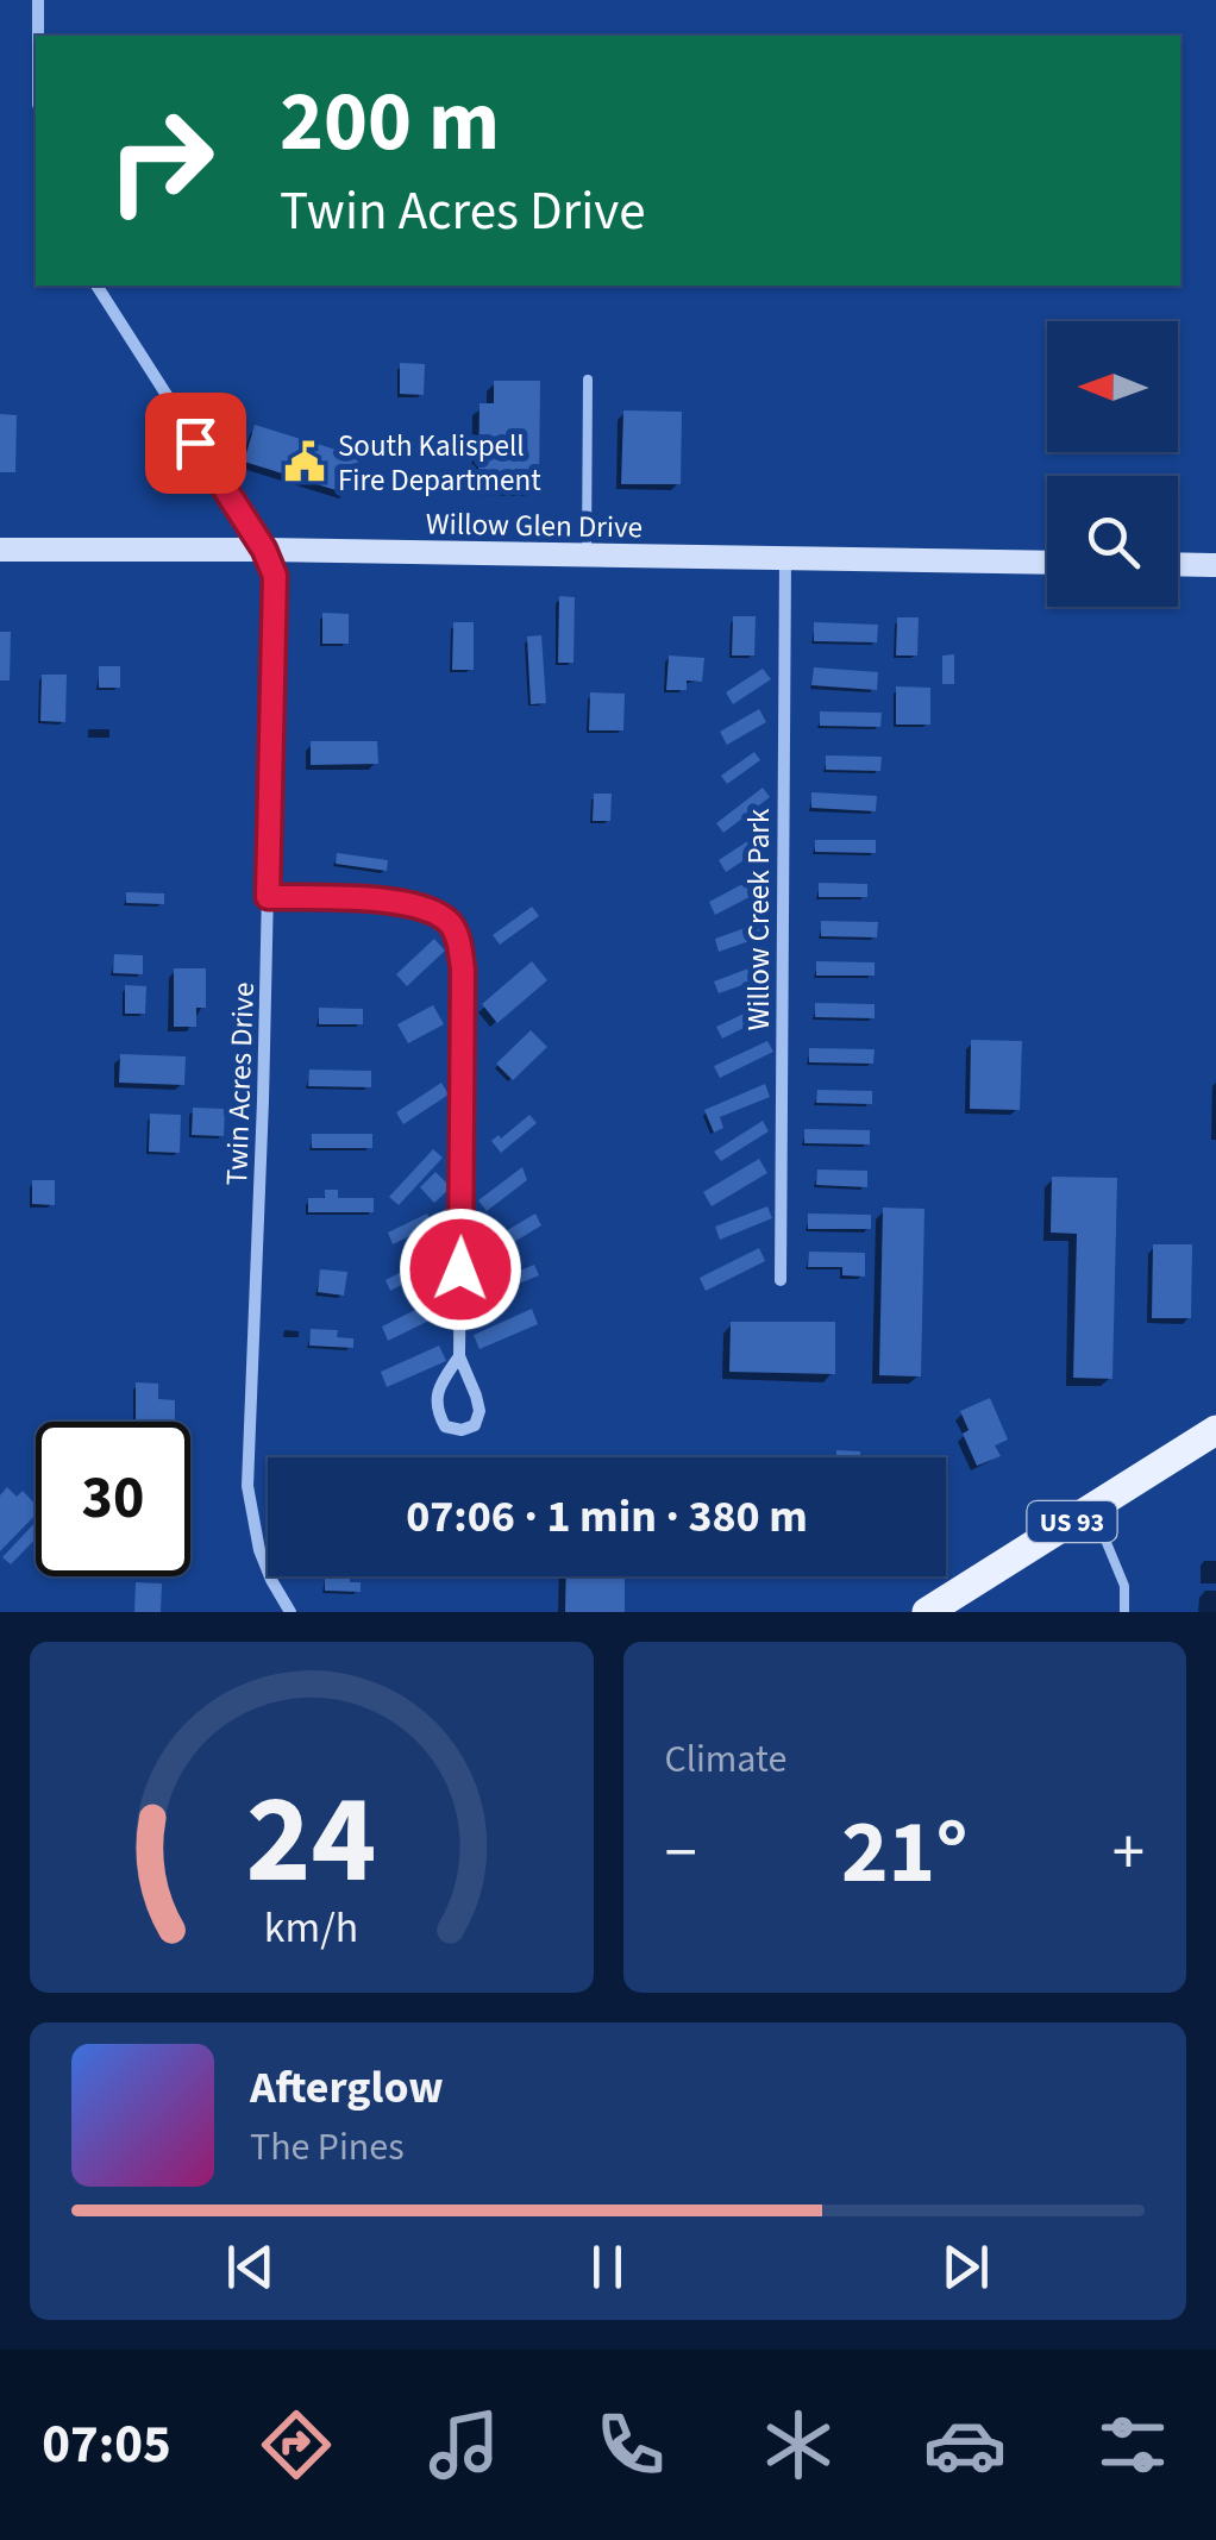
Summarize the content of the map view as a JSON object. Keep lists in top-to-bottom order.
{
  "streets": {
    "main road": ["Willow Glen Drive", "US 93"],
    "street": ["Willow Creek Park", "Twin Acres Drive"]
  },
  "crossings": [
    ["Willow Glen Drive", "Willow Creek Park"],
    ["Willow Glen Drive", "Twin Acres Drive"]
  ],
  "places": {
    "public building": ["South Kalispell Fire Department"]
  },
  "north": "left",
  "page": {
    "turn": ["200 m", "Twin Acres Drive"],
    "limit": "30",
    "trip": "07:06 · 1 min · 380 m",
    "tile": "Climate",
    "heat": ["−", "21°", "+"],
    "song": ["Afterglow", "The Pines"],
    "tabs": "07:05",
    "gauge": ["24", "km/h"]
  }
}
